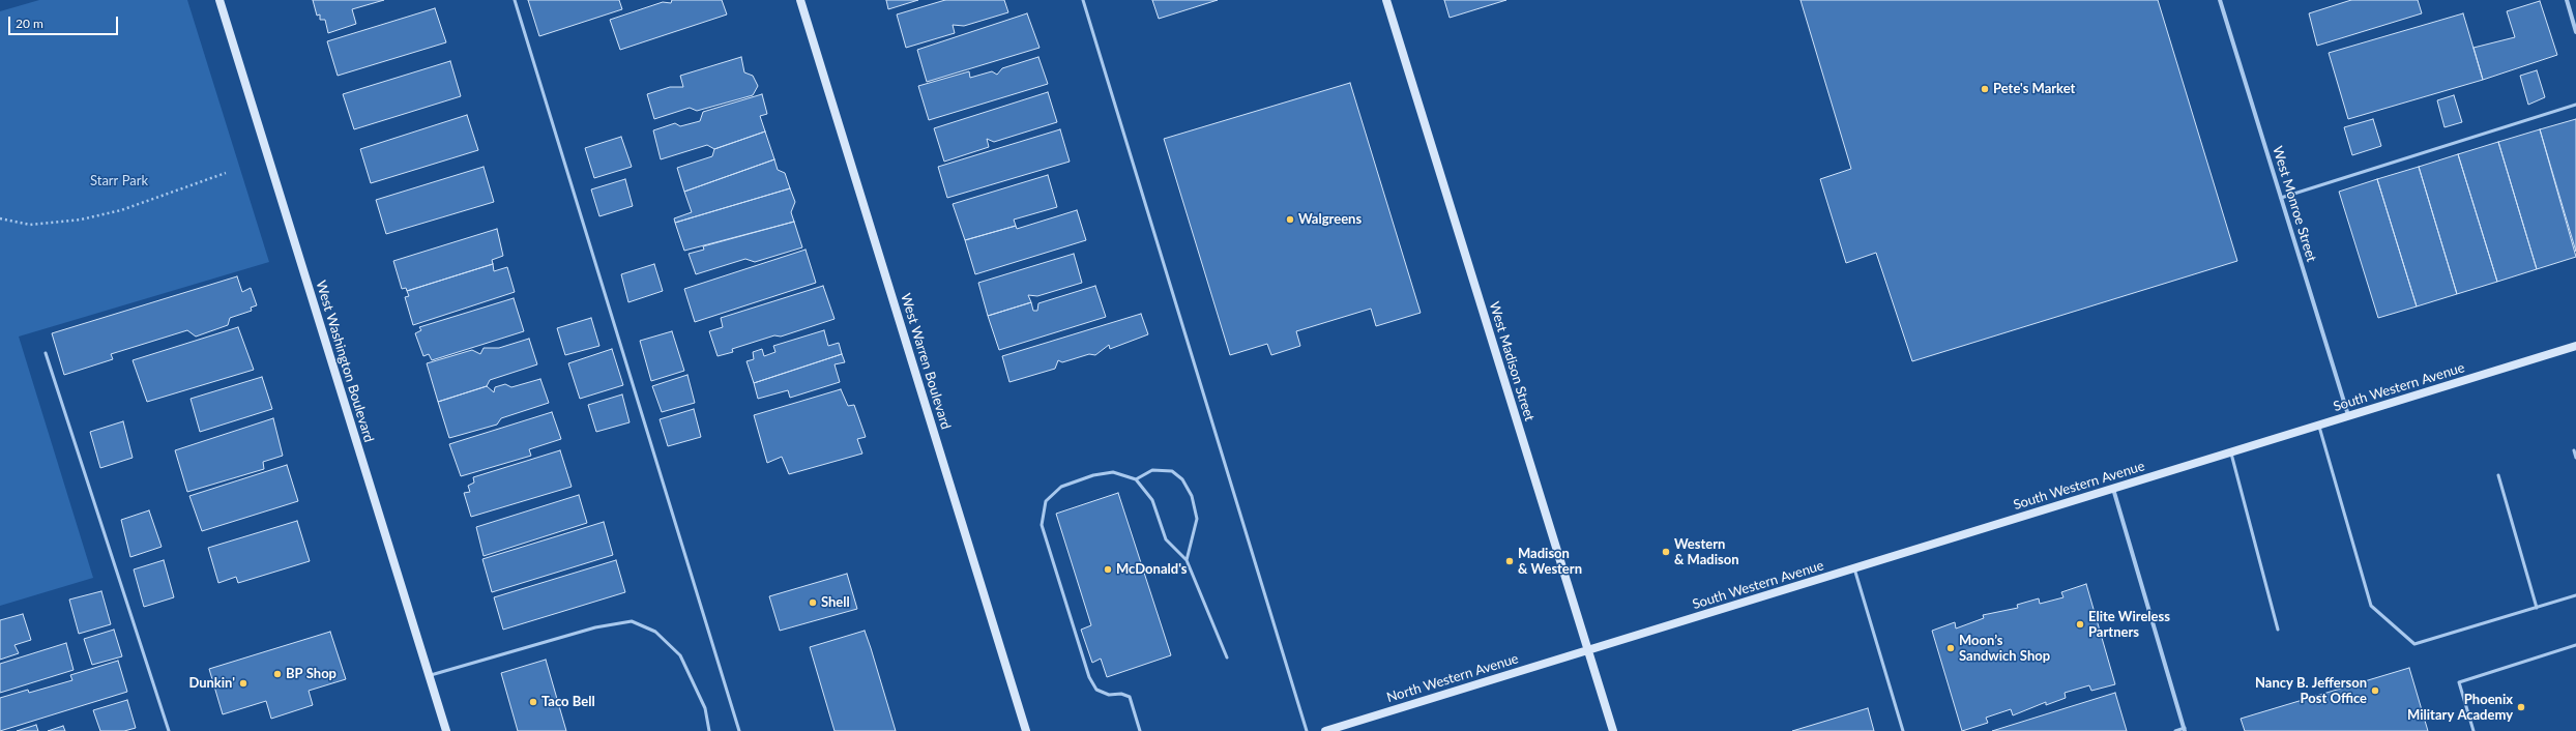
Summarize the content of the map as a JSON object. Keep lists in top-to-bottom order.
{
  "streets": {
    "main road": [
      "West Washington Boulevard",
      "West Warren Boulevard",
      "West Madison Street",
      "South Western Avenue",
      "North Western Avenue"
    ],
    "street": ["West Monroe Street"]
  },
  "crossings": [
    ["West Monroe Street", "South Western Avenue"],
    ["West Madison Street", "South Western Avenue"],
    ["West Madison Street", "North Western Avenue"],
    ["South Western Avenue", "North Western Avenue"]
  ],
  "parks": ["Starr Park"],
  "places": [
    "Pete's Market",
    "Walgreens",
    "Western & Madison",
    "Madison & Western",
    "McDonald's",
    "Shell",
    "Elite Wireless Partners",
    "Moon’s Sandwich Shop",
    "BP Shop",
    "Dunkin'",
    "Nancy B. Jefferson Post Office",
    "Taco Bell",
    "Phoenix Military Academy"
  ],
  "scale_bar": "20 m"
}
